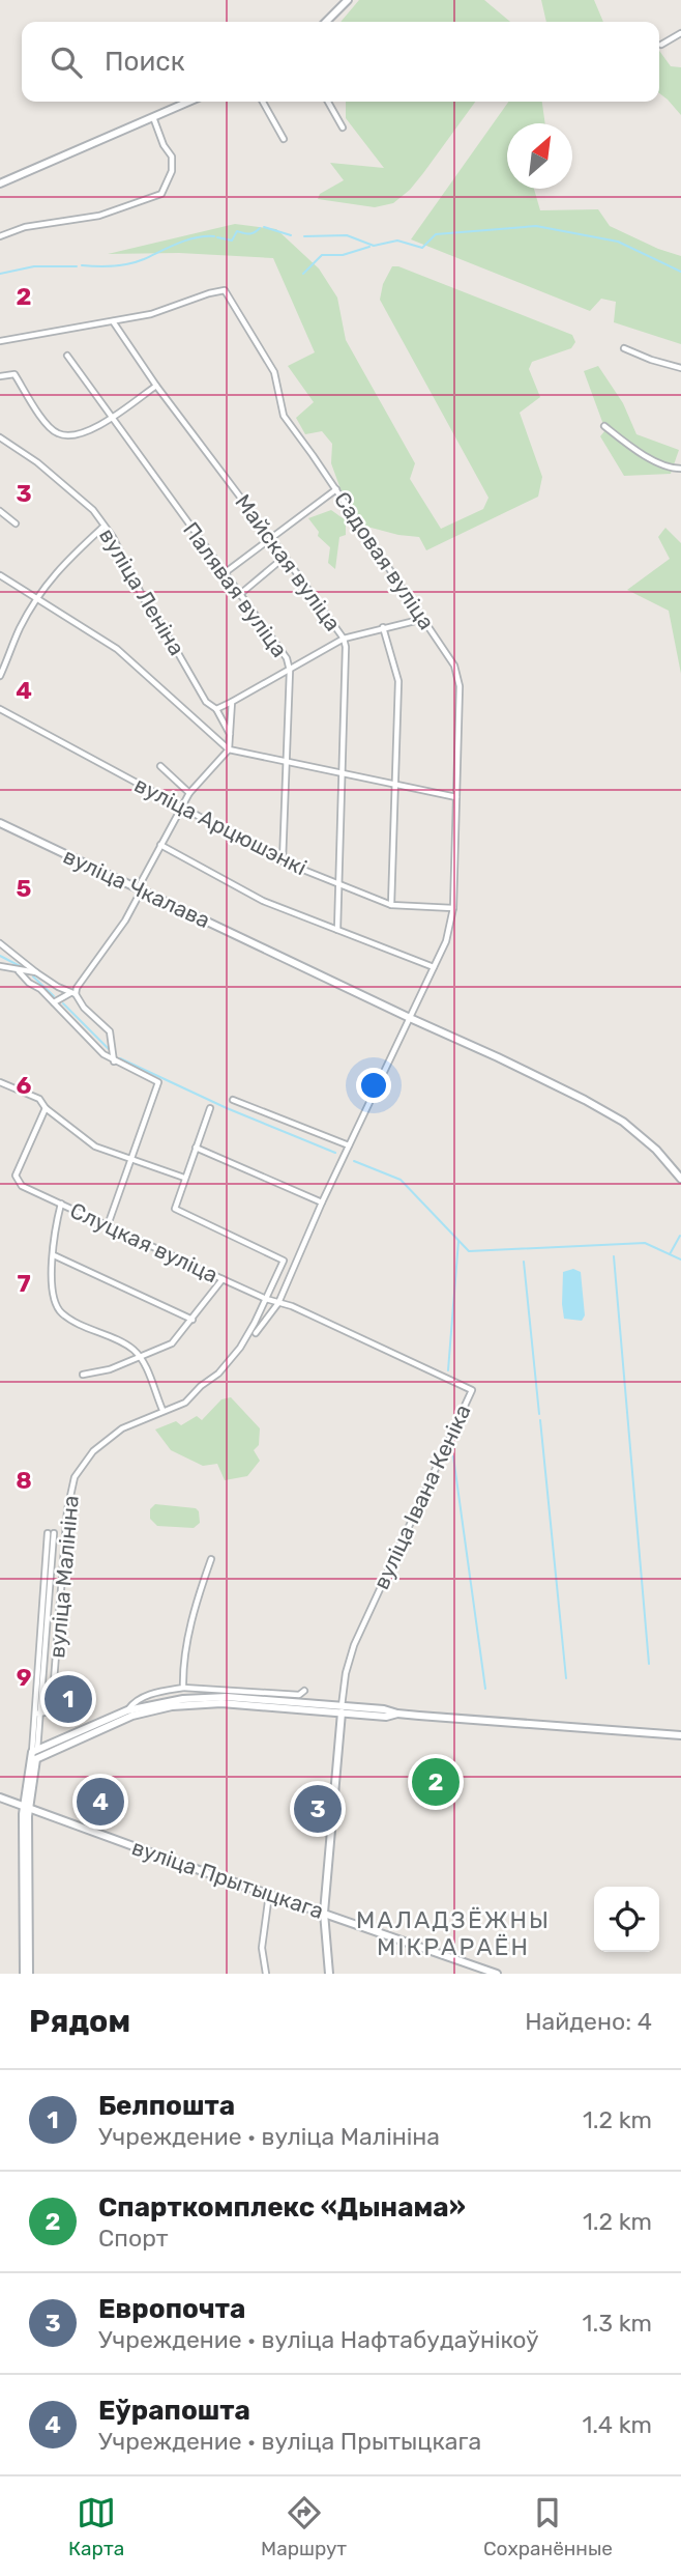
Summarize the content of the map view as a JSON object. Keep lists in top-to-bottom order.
{
  "streets": {
    "main road": ["вуліца Чкалава", "вуліца Прытыцкага"],
    "street": [
      "Садовая вуліца",
      "Майская вуліца",
      "Палявая вуліца",
      "вуліца Леніна",
      "вуліца Арцюшэнкі",
      "Слуцкая вуліца",
      "вуліца Івана Кеніка",
      "вуліца Малініна"
    ]
  },
  "crossings": [
    ["Садовая вуліца", "Майская вуліца"],
    ["Садовая вуліца", "вуліца Арцюшэнкі"],
    ["Садовая вуліца", "вуліца Чкалава"],
    ["Садовая вуліца", "Слуцкая вуліца"],
    ["Майская вуліца", "вуліца Арцюшэнкі"],
    ["Палявая вуліца", "вуліца Арцюшэнкі"],
    ["Слуцкая вуліца", "вуліца Івана Кеніка"]
  ],
  "districts": ["МАЛАДЗЁЖНЫ МІКРАРАЁН"],
  "north": "top right",
  "page": {
    "search": "Поиск",
    "pins": [
      "1",
      "2",
      "4",
      "3"
    ],
    "heading": ["Рядом", "Найдено: 4"],
    "list": [
      {
        "mark": "1",
        "name": "Белпошта",
        "note": "Учреждение · вуліца Малініна",
        "value": "1.2 km"
      },
      {
        "mark": "2",
        "name": "Спарткомплекс «Дынама»",
        "note": "Спорт",
        "value": "1.2 km"
      },
      {
        "mark": "3",
        "name": "Европочта",
        "note": "Учреждение · вуліца Нафтабудаўнікоў",
        "value": "1.3 km"
      },
      {
        "mark": "4",
        "name": "Еўрапошта",
        "note": "Учреждение · вуліца Прытыцкага",
        "value": "1.4 km"
      }
    ],
    "nav": ["Карта", "Маршрут", "Сохранённые"]
  },
  "grid": {
    "rows": [
      "2",
      "3",
      "4",
      "5",
      "6",
      "7",
      "8",
      "9"
    ]
  }
}
